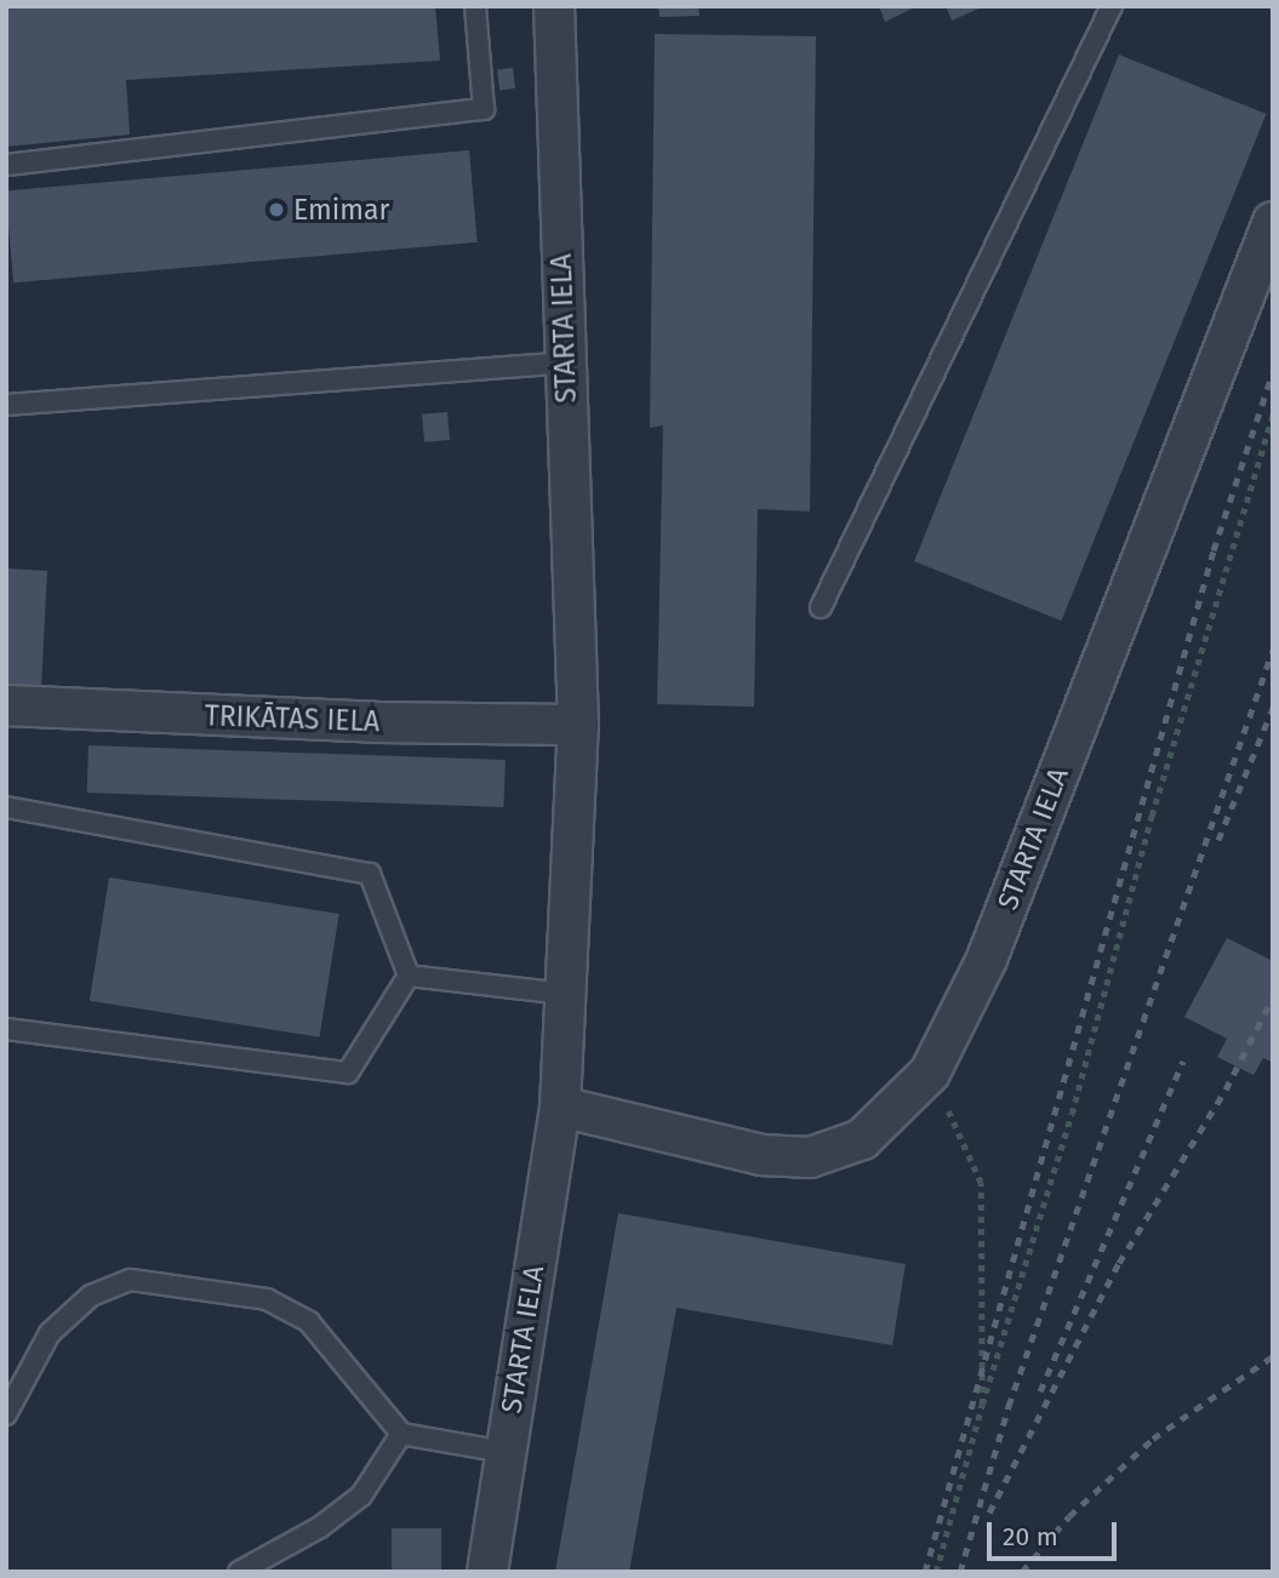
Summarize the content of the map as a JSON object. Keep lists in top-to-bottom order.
{
  "streets": {
    "street": ["STARTA IELA", "TRIKĀTAS IELA"]
  },
  "crossings": [
    ["STARTA IELA", "TRIKĀTAS IELA"]
  ],
  "places": ["Emimar"],
  "scale_bar": "20 m"
}
